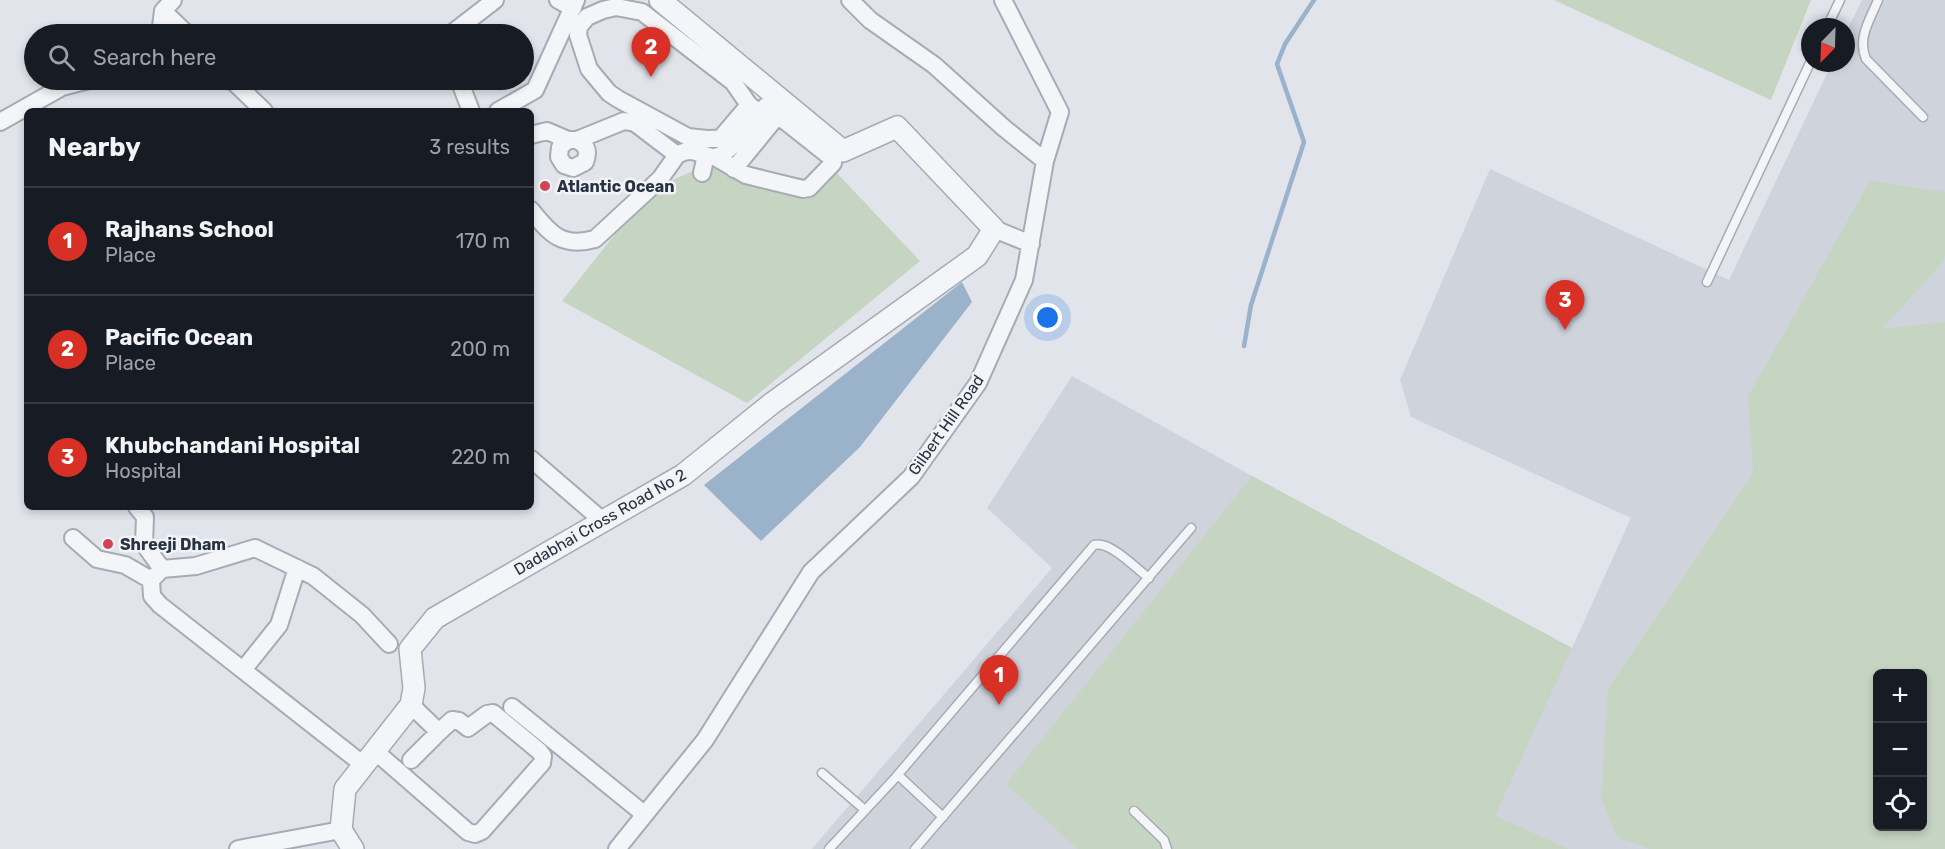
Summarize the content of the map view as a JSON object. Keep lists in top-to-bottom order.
{
  "streets": {
    "street": ["Gilbert Hill Road", "Dadabhai Cross Road No 2"]
  },
  "places": ["Atlantic Ocean", "Shreeji Dham"],
  "north": "bottom left",
  "page": {
    "search": "Search here",
    "pins": ["2", "3", "1"],
    "heading": ["Nearby", "3 results"],
    "list": [
      {
        "mark": "1",
        "name": "Rajhans School",
        "note": "Place",
        "value": "170 m"
      },
      {
        "mark": "2",
        "name": "Pacific Ocean",
        "note": "Place",
        "value": "200 m"
      },
      {
        "mark": "3",
        "name": "Khubchandani Hospital",
        "note": "Hospital",
        "value": "220 m"
      }
    ],
    "map_buttons": ["+", "−"]
  }
}
